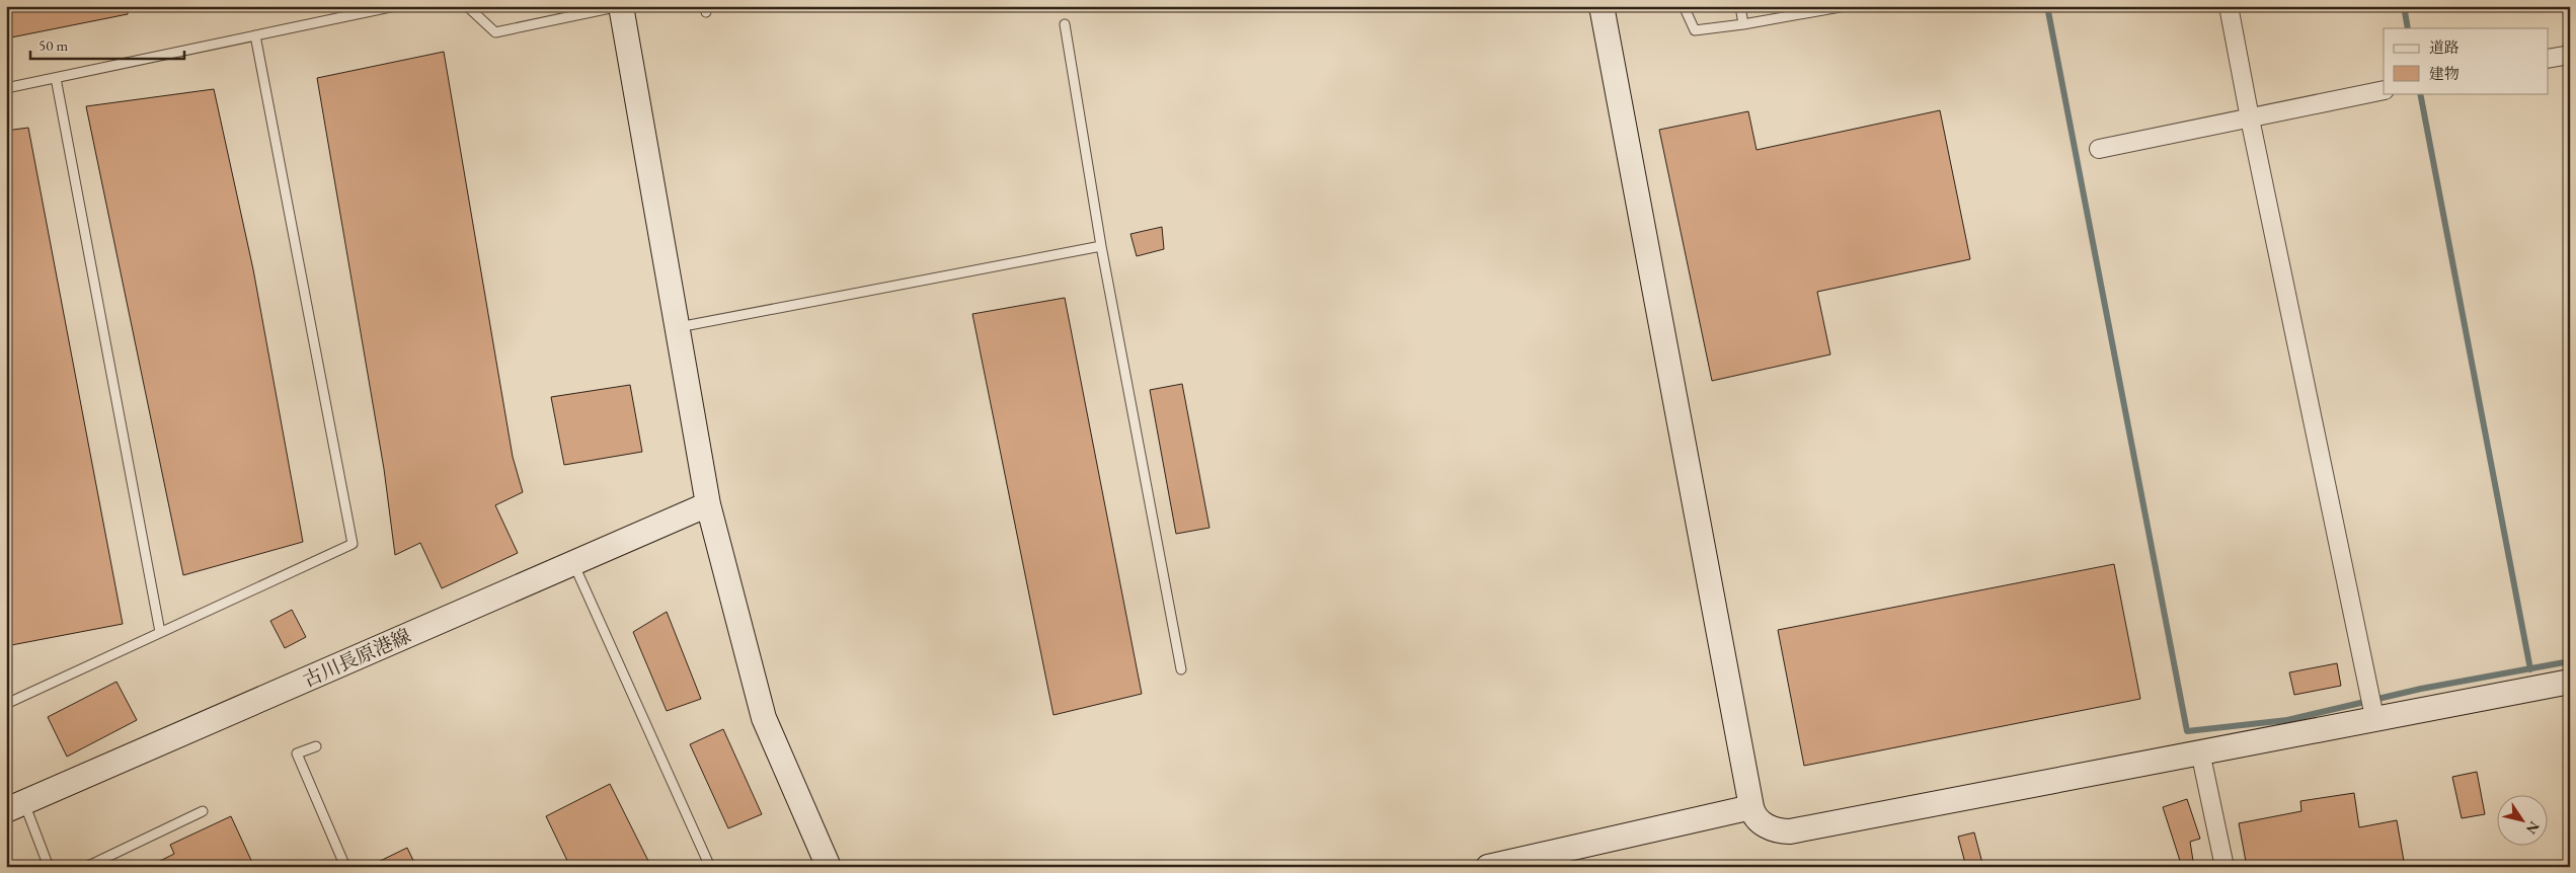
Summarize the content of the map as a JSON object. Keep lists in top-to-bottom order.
{
  "streets": {
    "street": ["古川長原港線"]
  },
  "legend": ["道路", "建物"],
  "scale_bar": "50 m",
  "north": "bottom right"
}
